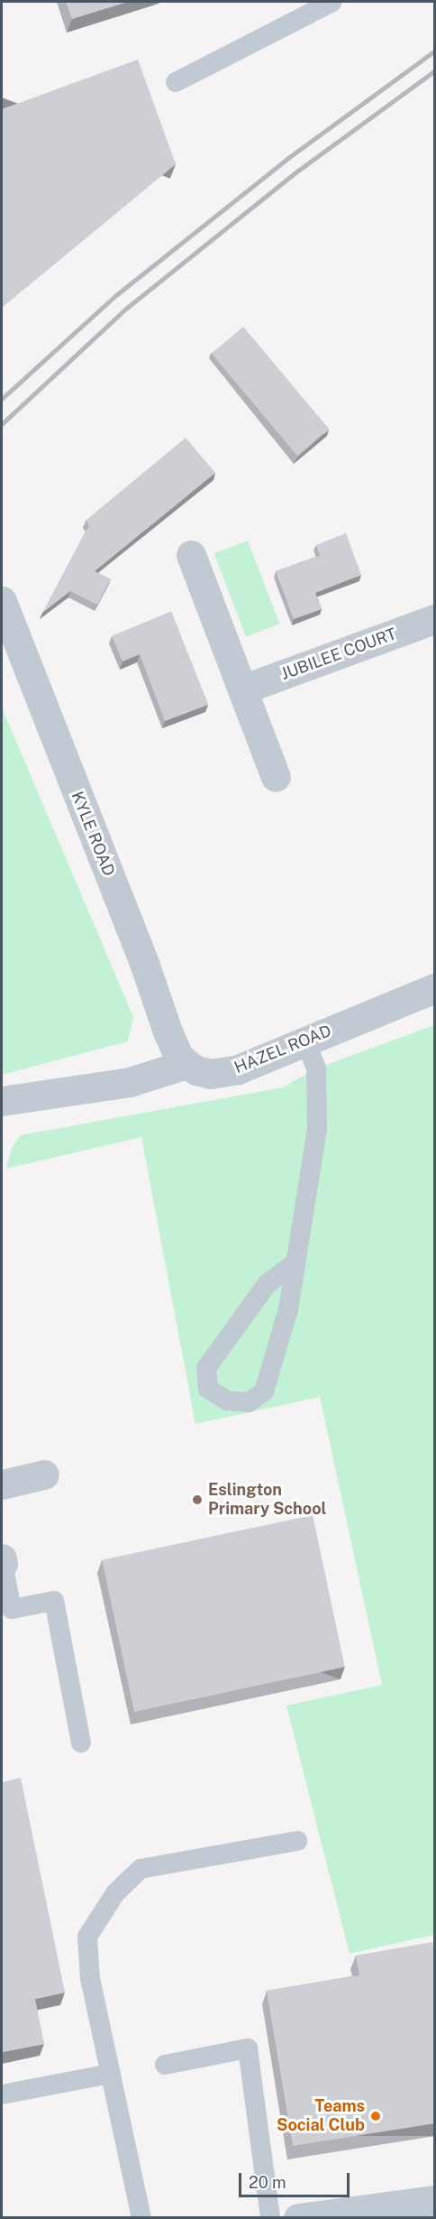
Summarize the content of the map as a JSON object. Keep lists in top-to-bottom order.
{
  "streets": {
    "street": ["JUBILEE COURT", "KYLE ROAD", "HAZEL ROAD"]
  },
  "crossings": [
    ["KYLE ROAD", "HAZEL ROAD"]
  ],
  "places": ["Eslington Primary School", "Teams Social Club"],
  "scale_bar": "20 m"
}
